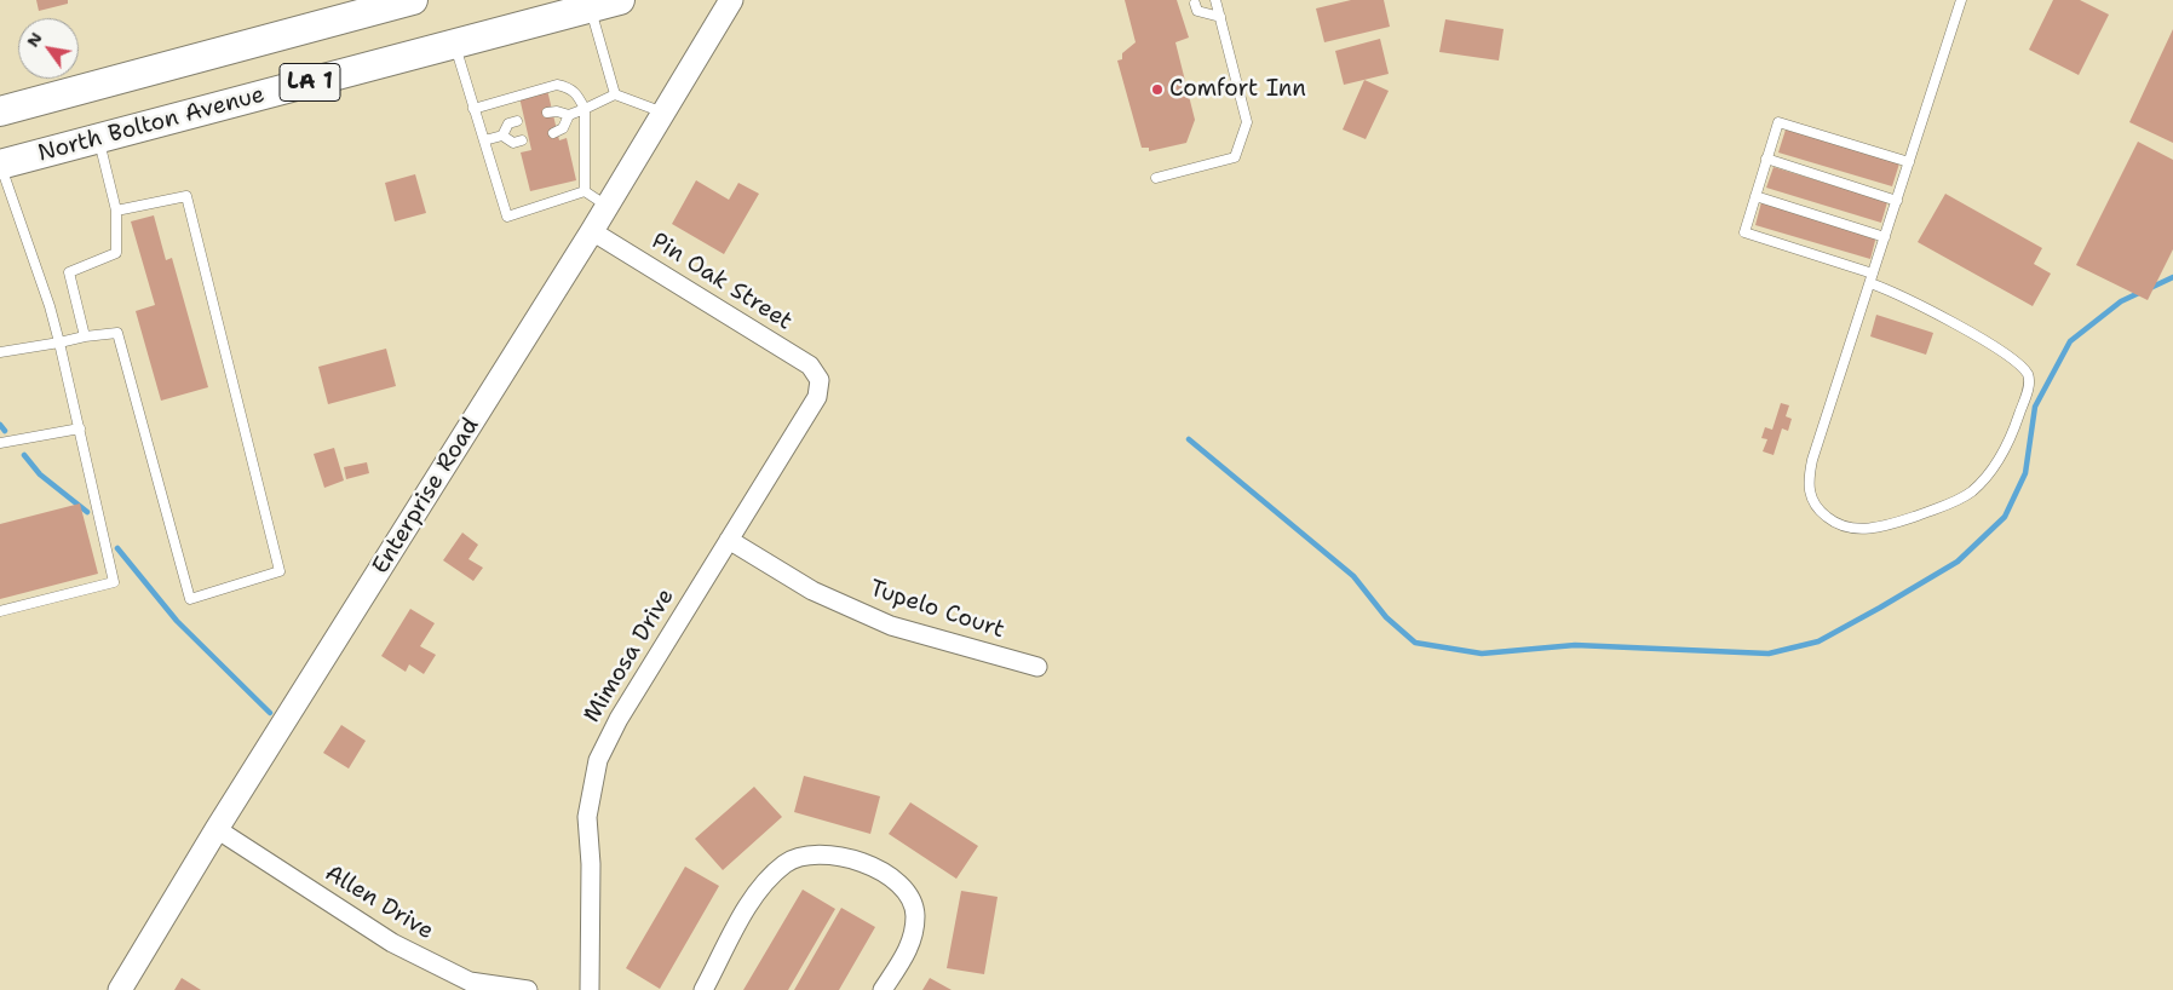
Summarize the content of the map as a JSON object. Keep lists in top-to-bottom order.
{
  "streets": {
    "main road": ["LA 1", "North Bolton Avenue"],
    "street": [
      "Pin Oak Street",
      "Enterprise Road",
      "Tupelo Court",
      "Mimosa Drive",
      "Allen Drive"
    ]
  },
  "crossings": [
    ["Pin Oak Street", "Enterprise Road"],
    ["Pin Oak Street", "Mimosa Drive"],
    ["Enterprise Road", "Allen Drive"],
    ["Tupelo Court", "Mimosa Drive"]
  ],
  "places": ["Comfort Inn"],
  "north": "top left"
}
